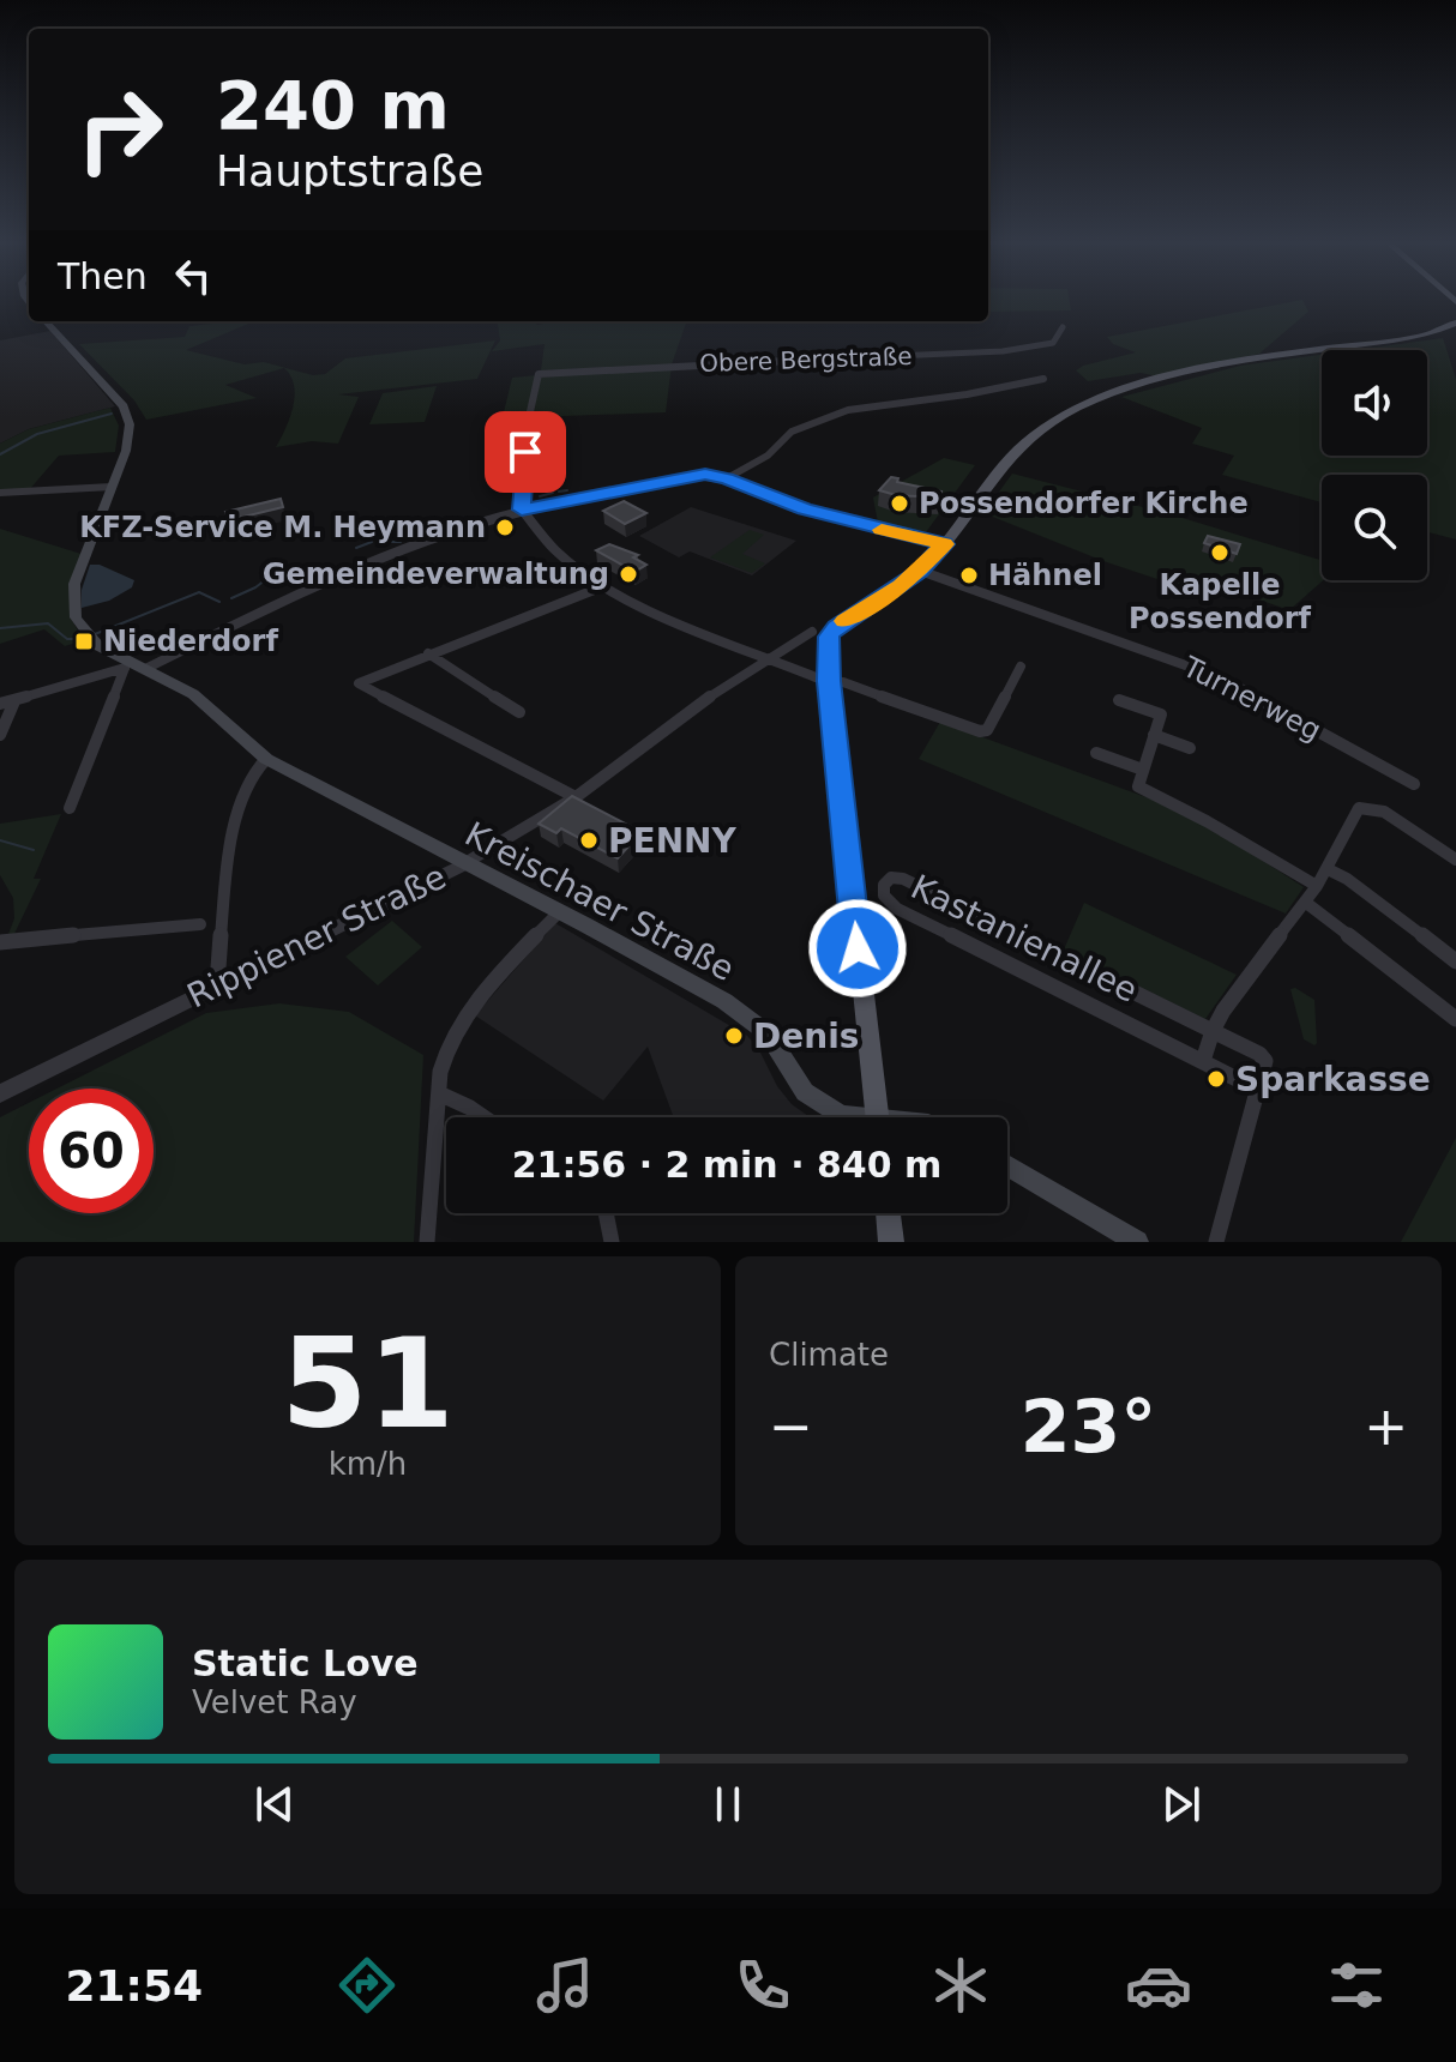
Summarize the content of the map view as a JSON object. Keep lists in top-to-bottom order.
{
  "streets": {
    "main road": ["Kreischaer Straße"],
    "street": [
      "Obere Bergstraße",
      "Turnerweg",
      "Rippiener Straße",
      "Kastanienallee"
    ]
  },
  "crossings": [
    ["Kreischaer Straße", "Rippiener Straße"]
  ],
  "places": {
    "other": [
      "Possendorfer Kirche",
      "KFZ-Service M. Heymann",
      "Kapelle Possendorf",
      "Gemeindeverwaltung",
      "Hähnel",
      "PENNY",
      "Denis",
      "Sparkasse"
    ],
    "transit": ["Niederdorf"]
  },
  "page": {
    "turn": ["240 m", "Hauptstraße"],
    "then": "Then",
    "limit": "60",
    "trip": "21:56 · 2 min · 840 m",
    "tile": [
      ["51", "km/h"],
      "Climate"
    ],
    "heat": ["−", "23°", "+"],
    "song": ["Static Love", "Velvet Ray"],
    "tabs": "21:54"
  }
}
